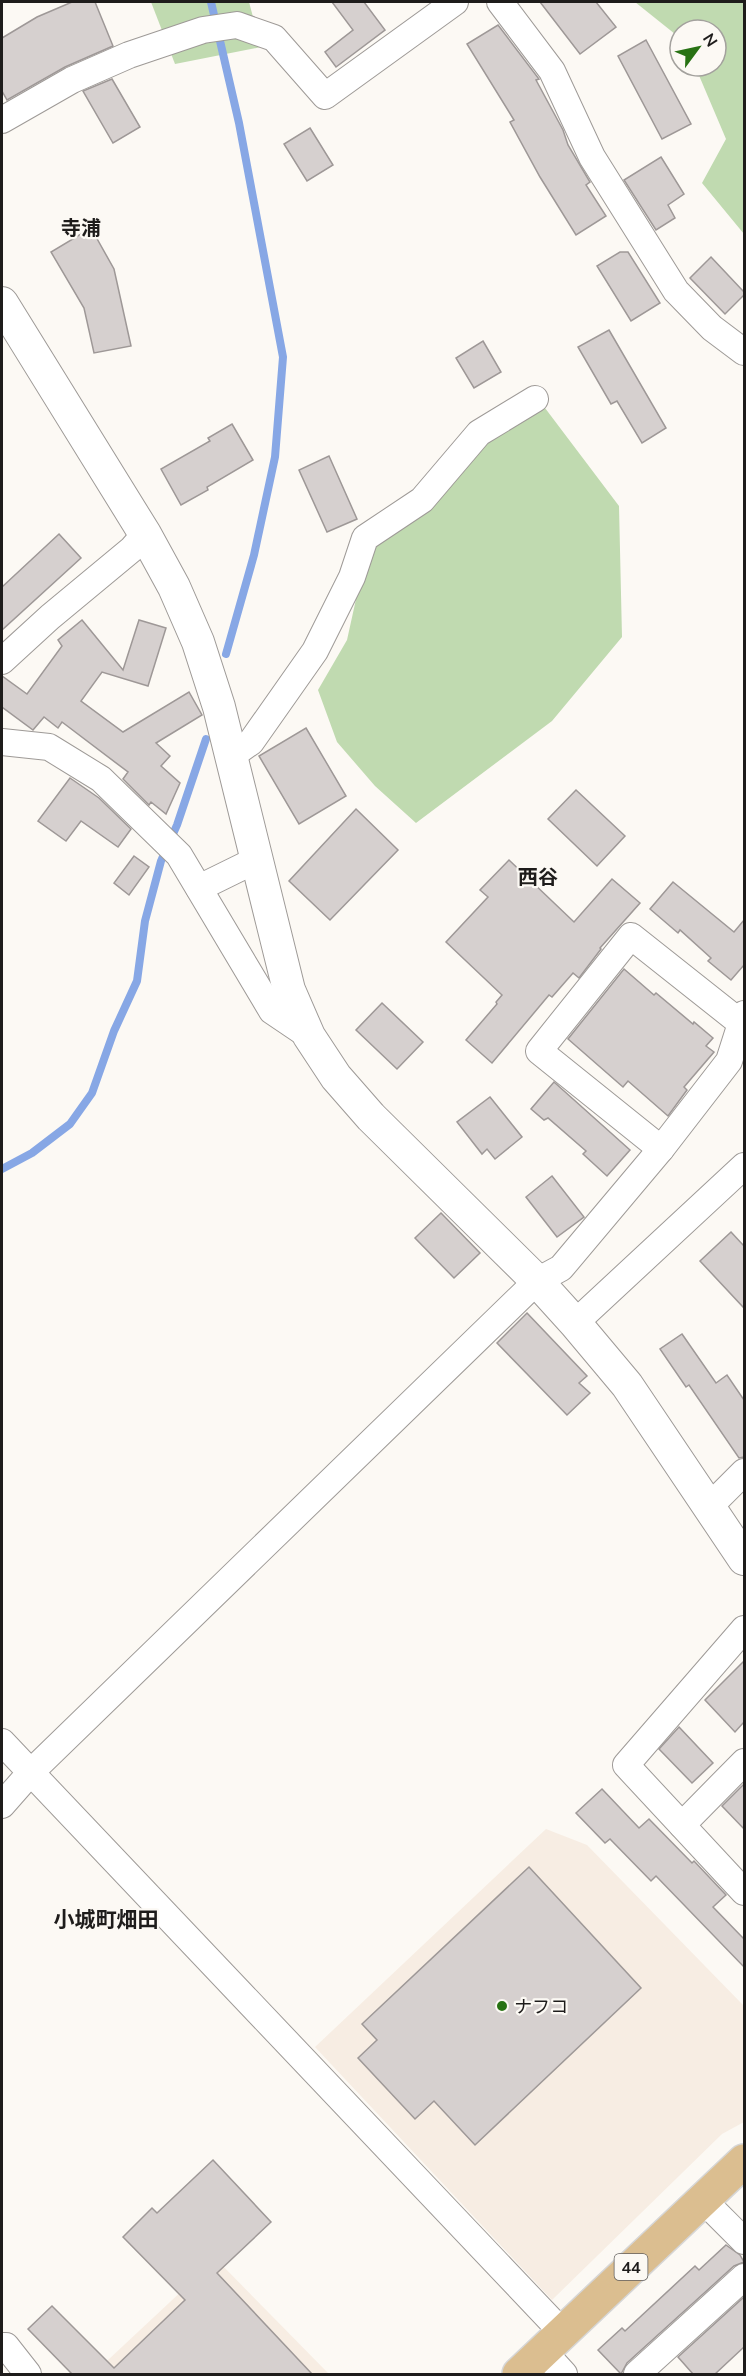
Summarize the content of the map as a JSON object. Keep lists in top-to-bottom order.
{
  "streets": {
    "main road": ["44"]
  },
  "districts": ["寺浦", "西谷", "小城町畑田"],
  "places": ["ナフコ"],
  "north": "top right"
}
